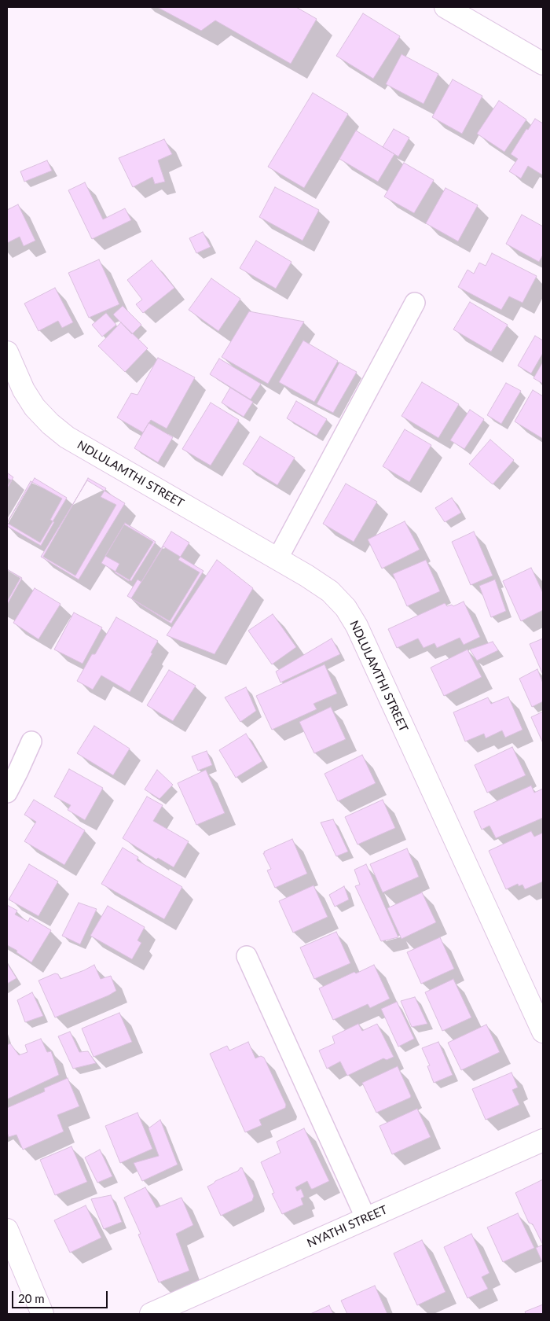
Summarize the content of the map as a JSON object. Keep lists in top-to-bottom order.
{
  "streets": {
    "street": ["NDLULAMTHI STREET", "NYATHI STREET"]
  },
  "scale_bar": "20 m"
}
